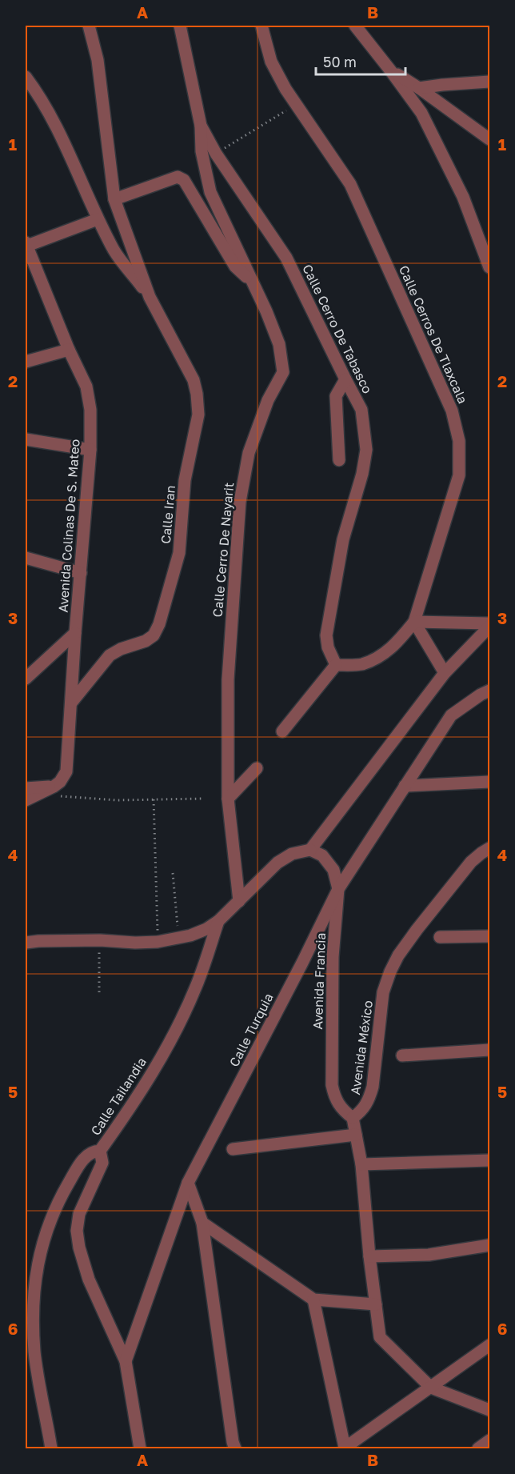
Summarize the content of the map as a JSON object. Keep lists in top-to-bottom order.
{
  "streets": {
    "street": [
      "Calle Cerro De Tabasco",
      "Calle Cerros De Tlaxcala",
      "Calle Iran",
      "Avenida Colinas De S. Mateo",
      "Calle Cerro De Nayarit",
      "Avenida Francia",
      "Calle Turquia",
      "Avenida México",
      "Calle Tailandia"
    ]
  },
  "crossings": [
    ["Calle Cerro De Tabasco", "Calle Cerro De Nayarit"],
    ["Calle Iran", "Avenida Colinas De S. Mateo"],
    ["Avenida Francia", "Calle Turquia"],
    ["Avenida Francia", "Avenida México"]
  ],
  "scale_bar": "50 m",
  "grid": {
    "columns": ["A", "B"],
    "rows": [
      "1",
      "2",
      "3",
      "4",
      "5",
      "6"
    ]
  }
}
